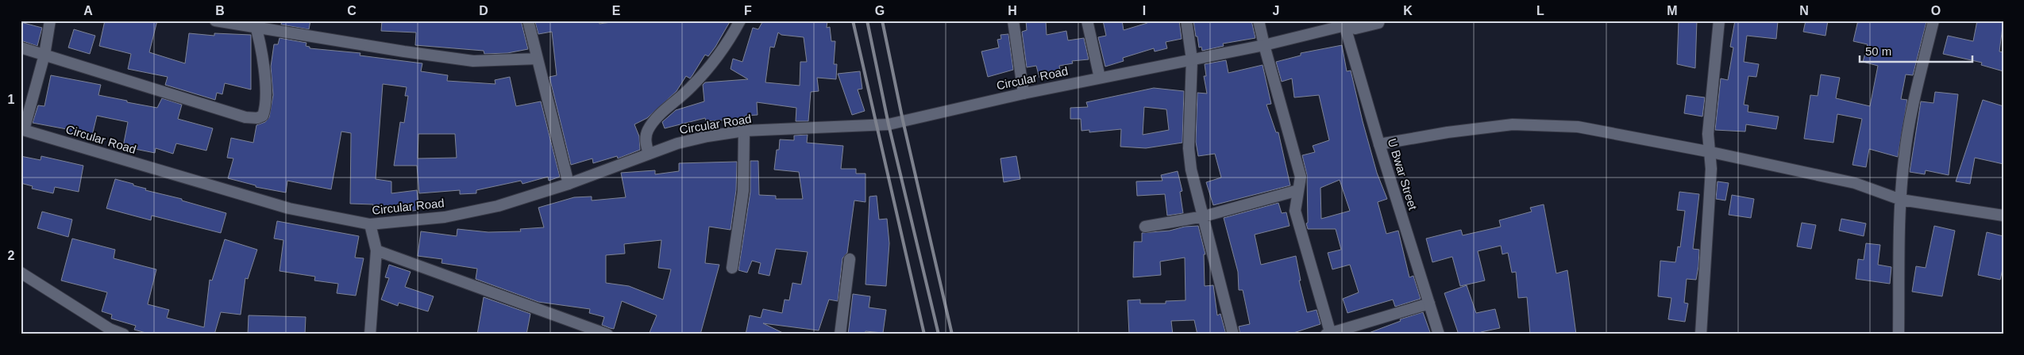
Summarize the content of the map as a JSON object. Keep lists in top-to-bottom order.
{
  "streets": {
    "street": ["Circular Road", "U Bwar Street"]
  },
  "crossings": [
    ["Circular Road", "U Bwar Street"]
  ],
  "scale_bar": "50 m",
  "grid": {
    "columns": [
      "A",
      "B",
      "C",
      "D",
      "E",
      "F",
      "G",
      "H",
      "I",
      "J",
      "K",
      "L",
      "M",
      "N",
      "O"
    ],
    "rows": ["1", "2"]
  }
}
